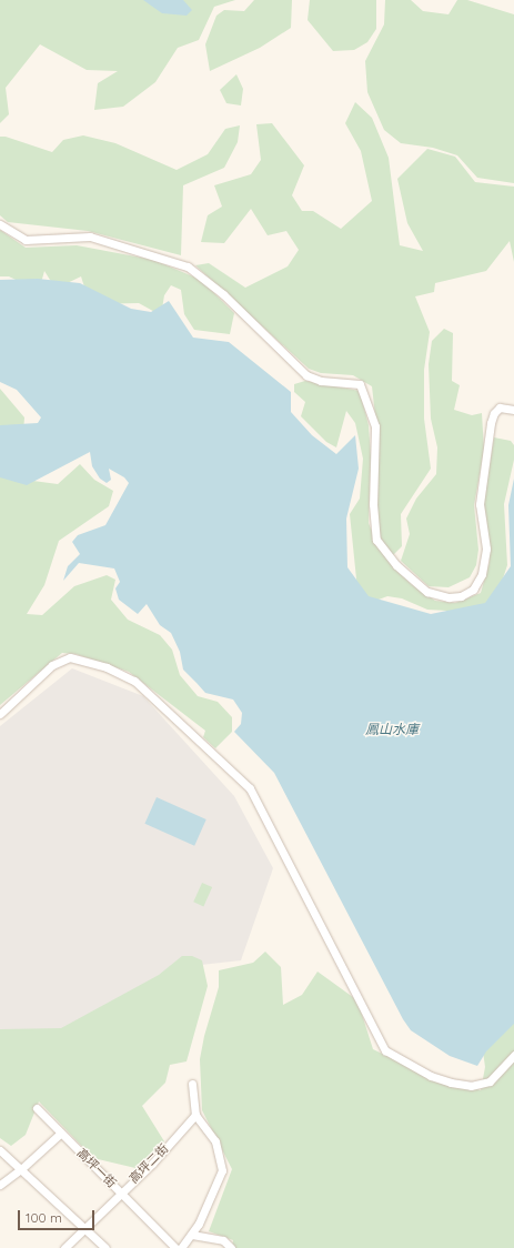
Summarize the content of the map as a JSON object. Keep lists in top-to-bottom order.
{
  "streets": {
    "street": ["高坪二街", "高坪一街"]
  },
  "crossings": [
    ["高坪二街", "高坪一街"]
  ],
  "water": ["鳳山水庫"],
  "scale_bar": "100 m"
}
